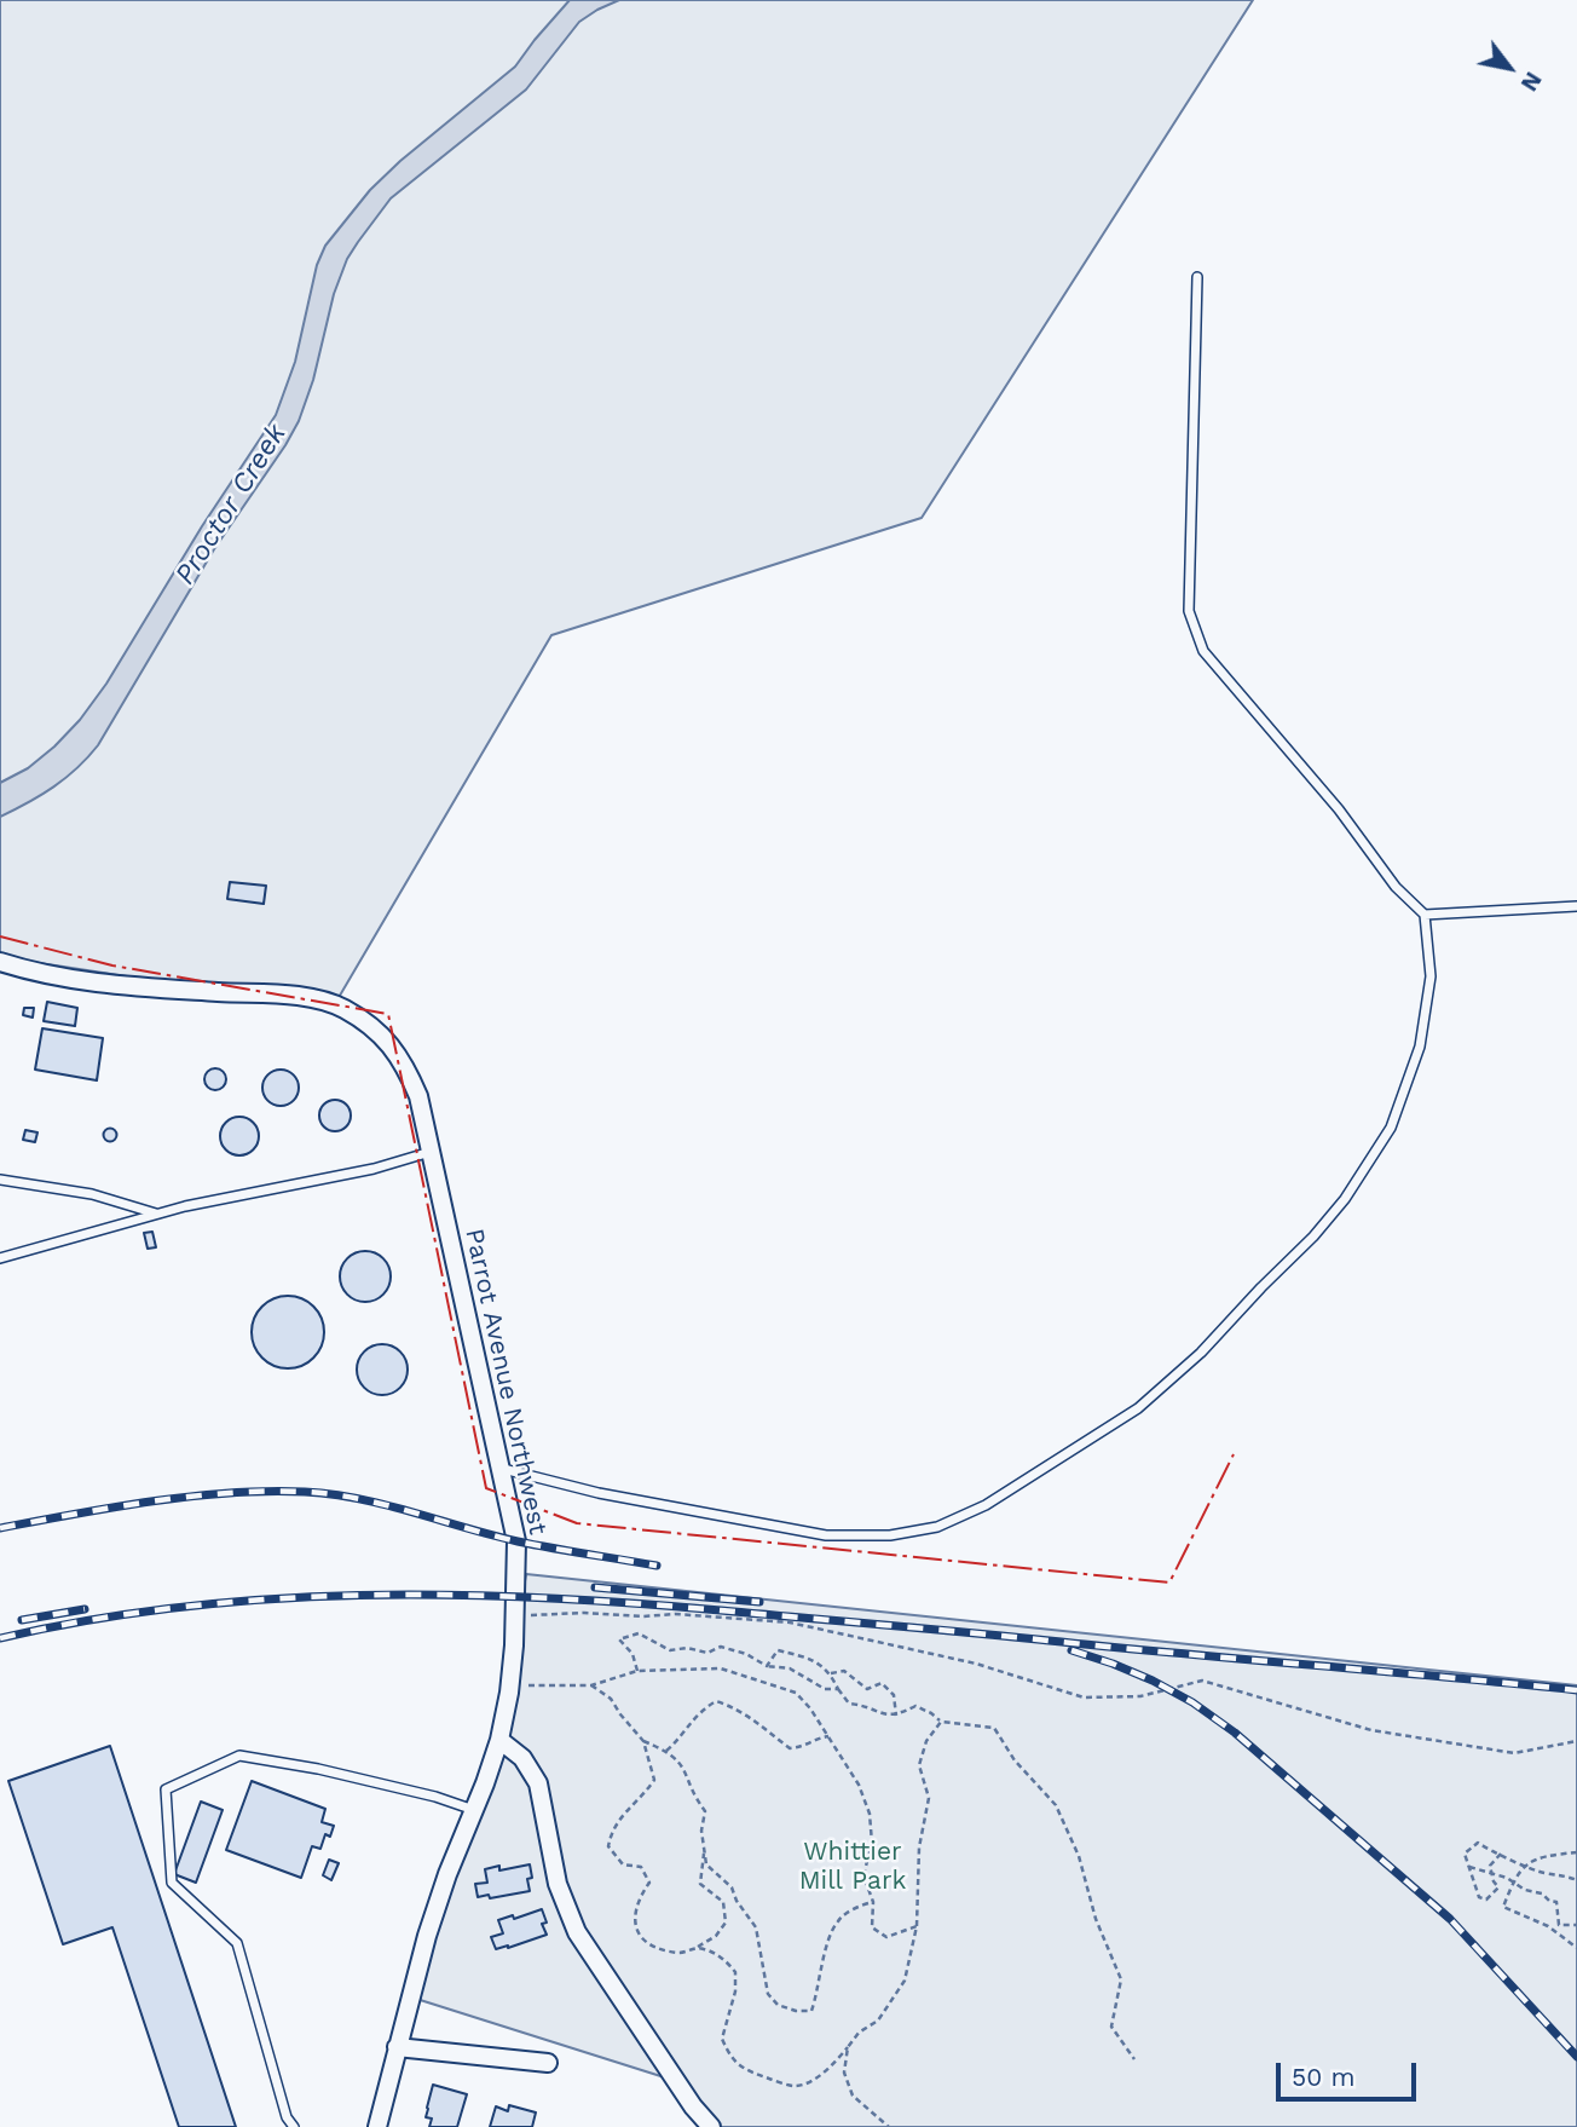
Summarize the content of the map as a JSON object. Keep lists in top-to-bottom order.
{
  "streets": {
    "street": ["Parrot Avenue Northwest"]
  },
  "water": ["Proctor Creek"],
  "parks": ["Whittier Mill Park"],
  "scale_bar": "50 m",
  "north": "bottom right"
}
